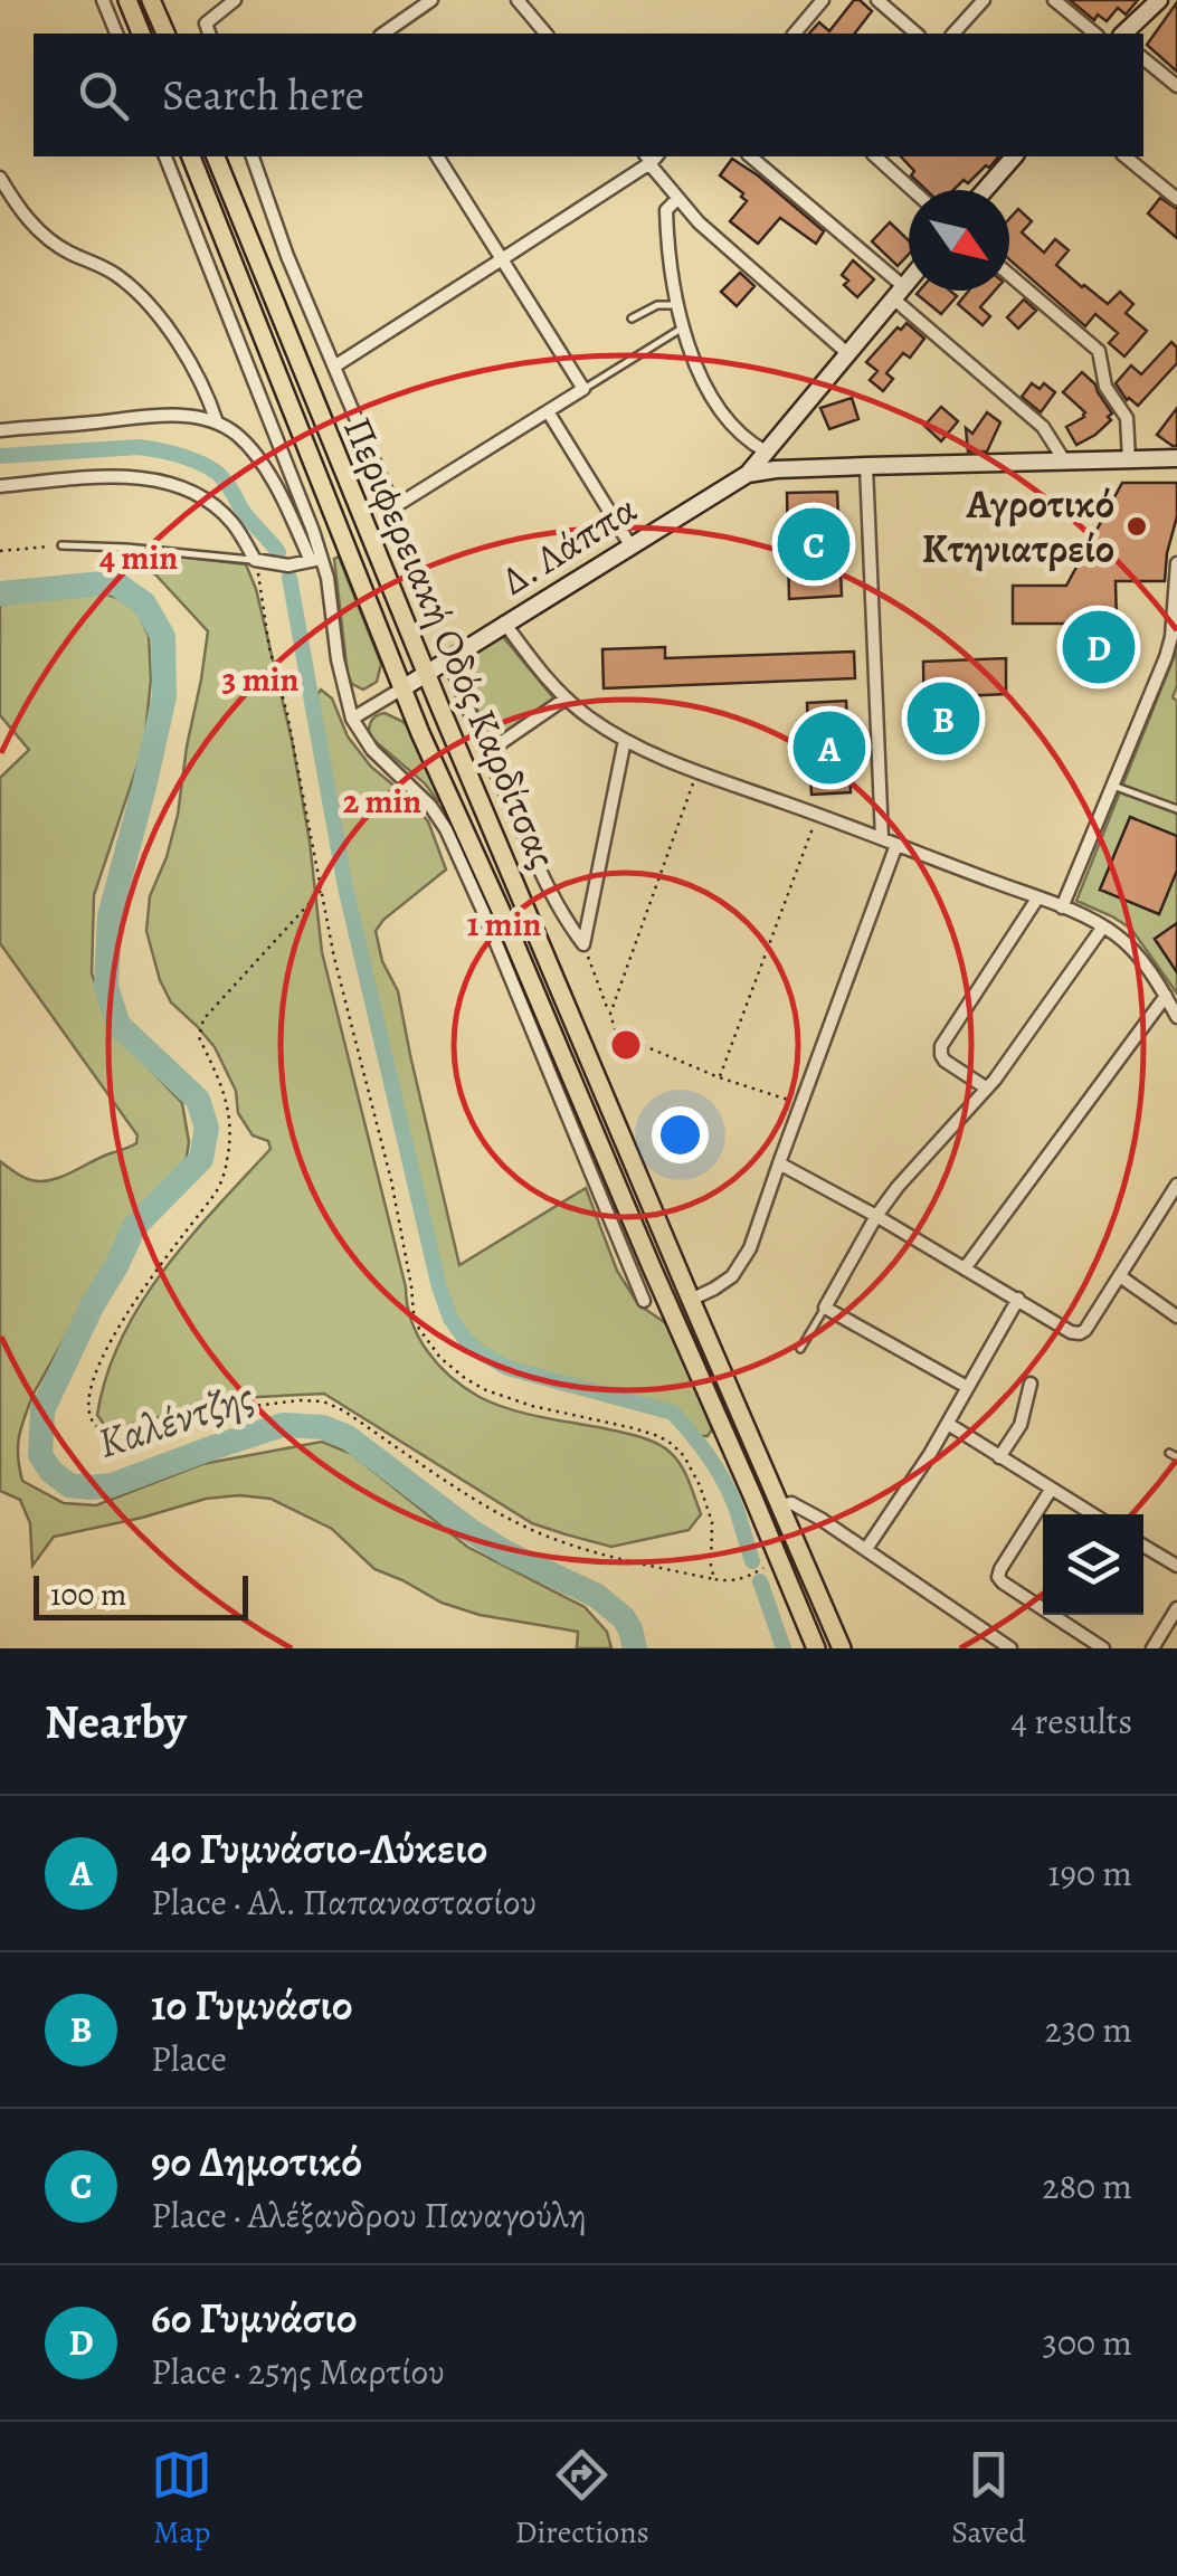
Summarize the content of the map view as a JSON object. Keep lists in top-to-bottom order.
{
  "streets": {
    "main road": ["Περιφερειακή Οδός Καρδίτσας"],
    "street": ["Δ. Λάππα"]
  },
  "crossings": [
    ["Δ. Λάππα", "Περιφερειακή Οδός Καρδίτσας"]
  ],
  "water": ["Καλέντζης"],
  "places": ["Αγροτικό Κτηνιατρείο"],
  "scale_bar": "100 m",
  "north": "bottom right",
  "page": {
    "search": "Search here",
    "pins": [
      "C",
      "D",
      "B",
      "A"
    ],
    "scale": "100 m",
    "heading": ["Nearby", "4 results"],
    "list": [
      {
        "mark": "A",
        "name": "4ο Γυμνάσιο-Λύκειο",
        "note": "Place · Αλ. Παπαναστασίου",
        "value": "190 m"
      },
      {
        "mark": "B",
        "name": "1ο Γυμνάσιο",
        "note": "Place",
        "value": "230 m"
      },
      {
        "mark": "C",
        "name": "9ο Δημοτικό",
        "note": "Place · Αλέξανδρου Παναγούλη",
        "value": "280 m"
      },
      {
        "mark": "D",
        "name": "6ο Γυμνάσιο",
        "note": "Place · 25ης Μαρτίου",
        "value": "300 m"
      }
    ],
    "nav": ["Map", "Directions", "Saved"]
  },
  "rings": [
    "4 min",
    "3 min",
    "2 min",
    "1 min"
  ]
}
